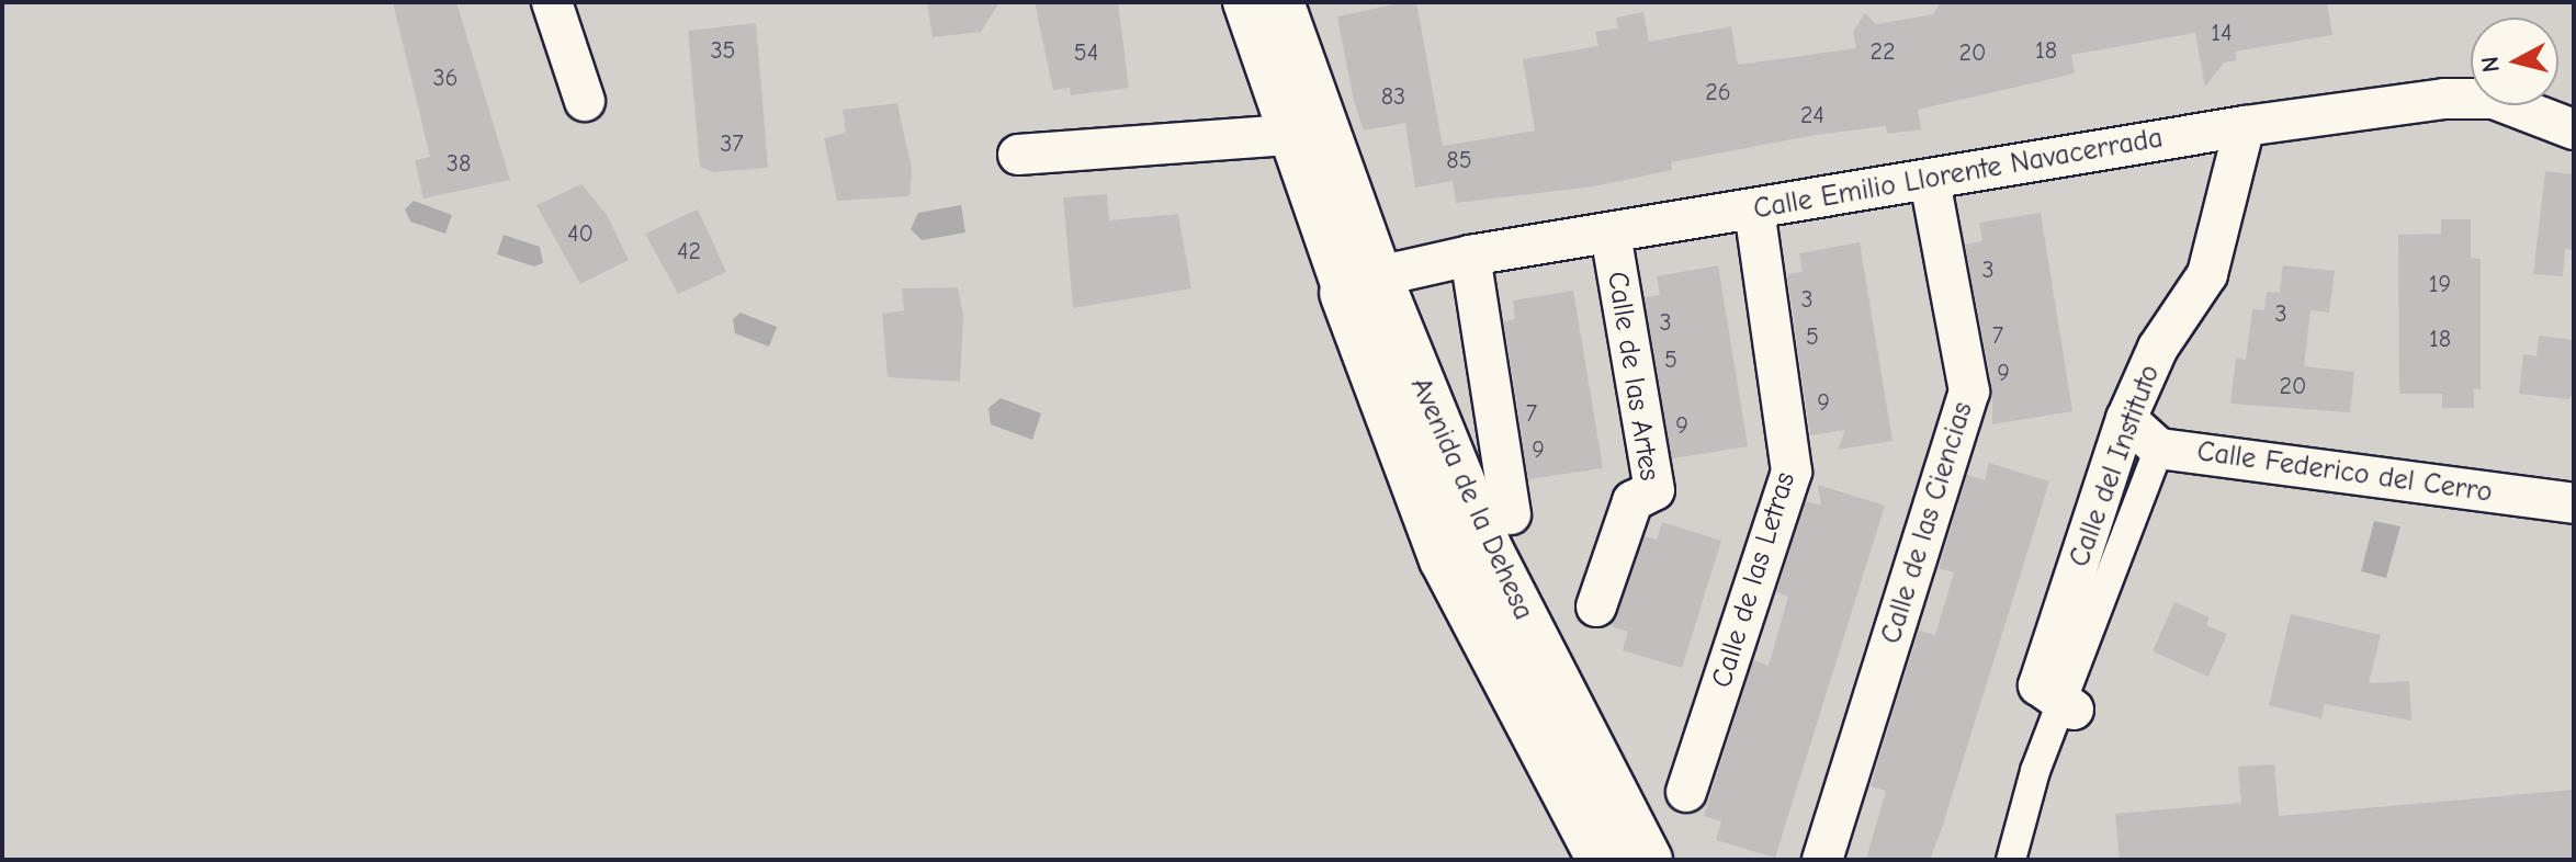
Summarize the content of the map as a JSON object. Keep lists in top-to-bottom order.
{
  "streets": {
    "street": [
      "Calle Emilio Llorente Navacerrada",
      "Calle de las Artes",
      "Calle del Instituto",
      "Calle Federico del Cerro",
      "Avenida de la Dehesa",
      "Calle de las Ciencias",
      "Calle de las Letras"
    ]
  },
  "crossings": [
    ["Calle Emilio Llorente Navacerrada", "Calle de las Artes"],
    ["Calle Emilio Llorente Navacerrada", "Calle del Instituto"],
    ["Calle Emilio Llorente Navacerrada", "Avenida de la Dehesa"],
    ["Calle Emilio Llorente Navacerrada", "Calle de las Ciencias"],
    ["Calle Emilio Llorente Navacerrada", "Calle de las Letras"],
    ["Calle del Instituto", "Calle Federico del Cerro"]
  ],
  "house_numbers": [
    "14",
    "35",
    "18",
    "22",
    "54",
    "20",
    "36",
    "26",
    "83",
    "24",
    "37",
    "85",
    "38",
    "40",
    "42",
    "3",
    "19",
    "3",
    "3",
    "3",
    "7",
    "5",
    "18",
    "5",
    "9",
    "20",
    "9",
    "7",
    "9",
    "9"
  ],
  "north": "left"
}
